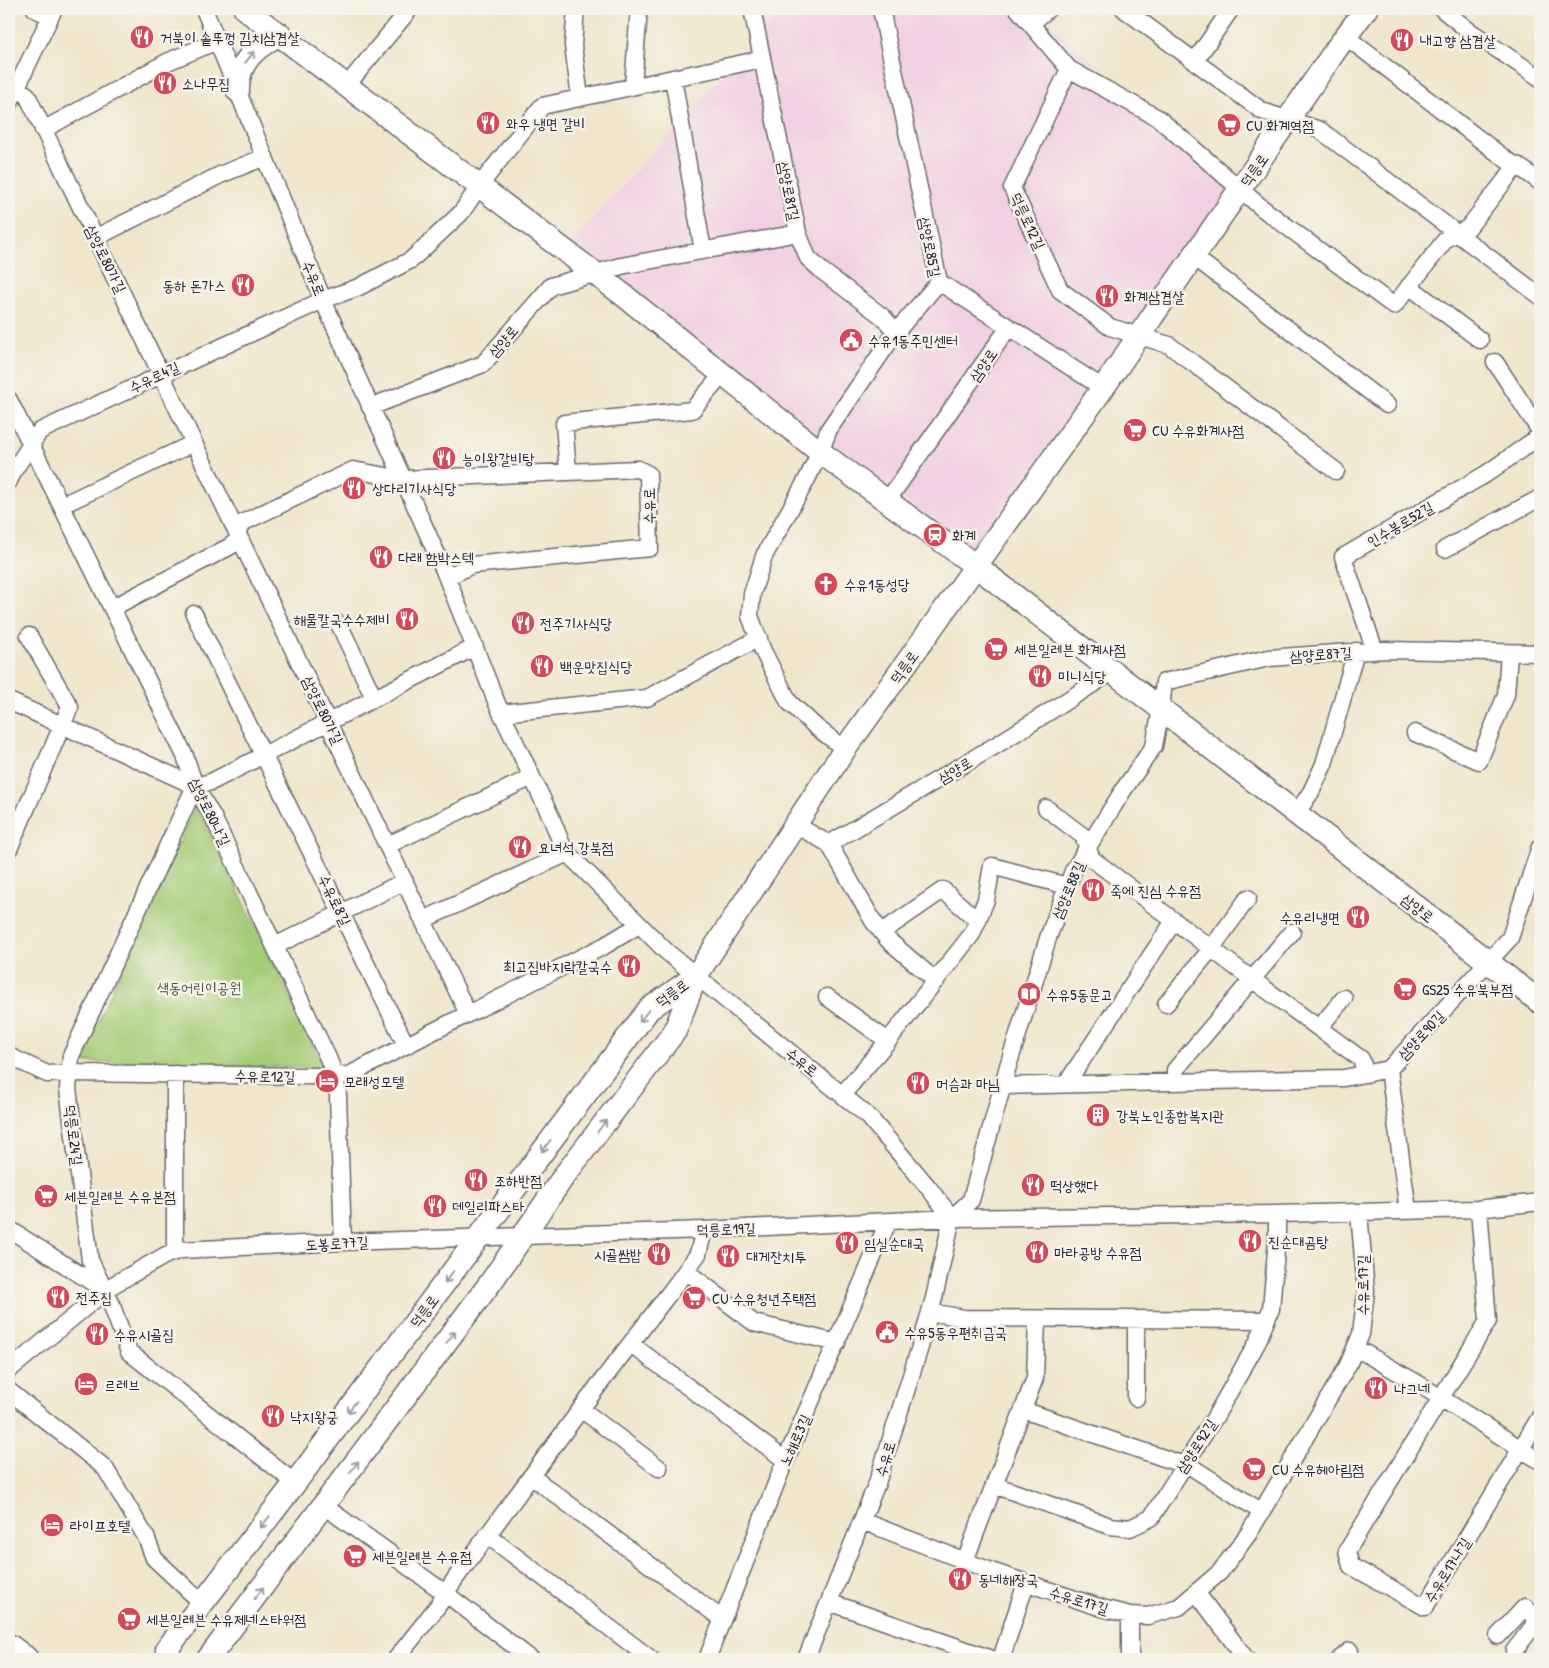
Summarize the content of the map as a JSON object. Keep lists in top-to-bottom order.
{
  "streets": {
    "main road": ["덕릉로", "삼양로"],
    "street": [
      "삼양로81길",
      "덕릉로12길",
      "삼양로85길",
      "삼양로80가길",
      "수유로",
      "수유로4길",
      "인수봉로52길",
      "삼양로87길",
      "삼양로80나길",
      "삼양로88길",
      "수유로8길",
      "삼양로90길",
      "수유로12길",
      "덕릉로24길",
      "덕릉로19길",
      "도봉로77길",
      "수유로17길",
      "노해로3길",
      "삼양로92길",
      "수유로17나길"
    ]
  },
  "crossings": [
    ["덕릉로", "덕릉로12길"],
    ["덕릉로", "수유로"],
    ["덕릉로", "삼양로"],
    ["덕릉로", "덕릉로24길"],
    ["덕릉로", "덕릉로19길"],
    ["덕릉로", "도봉로77길"],
    ["삼양로81길", "삼양로85길"],
    ["삼양로81길", "삼양로"],
    ["삼양로85길", "삼양로"],
    ["삼양로80가길", "수유로"],
    ["삼양로80가길", "수유로4길"],
    ["삼양로80가길", "수유로12길"],
    ["수유로", "삼양로"],
    ["수유로", "수유로4길"],
    ["수유로", "삼양로88길"],
    ["수유로", "수유로12길"],
    ["수유로", "덕릉로19길"],
    ["수유로", "수유로17길"],
    ["삼양로", "삼양로87길"],
    ["삼양로", "삼양로88길"],
    ["삼양로", "삼양로90길"],
    ["수유로4길", "삼양로80나길"],
    ["인수봉로52길", "삼양로87길"],
    ["삼양로87길", "삼양로88길"],
    ["삼양로80나길", "수유로12길"],
    ["삼양로80나길", "덕릉로24길"],
    ["삼양로80나길", "도봉로77길"],
    ["삼양로88길", "덕릉로19길"],
    ["수유로8길", "수유로12길"],
    ["수유로12길", "덕릉로24길"],
    ["덕릉로24길", "도봉로77길"],
    ["덕릉로19길", "도봉로77길"],
    ["덕릉로19길", "노해로3길"]
  ],
  "parks": ["색동어린이공원"],
  "places": {
    "restaurant": [
      "거북이 솥뚜껑 김치삼겹살",
      "내고향 삼겹살",
      "소나무집",
      "와우 냉면 갈비",
      "동하 돈가스",
      "화계삼겹살",
      "능이왕갈비탕",
      "상다리기사식당",
      "다래 함박스텍",
      "해물칼국수수제비",
      "전주기사식당",
      "백운맛집식당",
      "미니식당",
      "요녀석 강북점",
      "죽에 진심 수유점",
      "수유리냉면",
      "최고집바지락칼국수",
      "머슴과 마님",
      "조하반점",
      "떡상했다",
      "데일리파스타",
      "진순대곰탕",
      "임실순대국",
      "마라공방 수유점",
      "시골쌈밥",
      "대게잔치투",
      "전주집",
      "수유시골집",
      "나그네",
      "낙지왕궁",
      "동네해장국"
    ],
    "supermarket": [
      "CU 화계역점",
      "CU 수유화계사점",
      "세븐일레븐 화계사점",
      "GS25 수유북부점",
      "세븐일레븐 수유본점",
      "CU 수유청년주택점",
      "CU 수유헤아림점",
      "세븐일레븐 수유점",
      "세븐일레븐 수유제네스타워점"
    ],
    "public building": ["수유1동주민센터", "수유5동우편취급국"],
    "station": ["화계"],
    "church": ["수유1동성당"],
    "library": ["수유5동문고"],
    "hotel": ["모래성모텔", "르레브", "라이프호텔"],
    "building": ["강북노인종합복지관"]
  }
}
